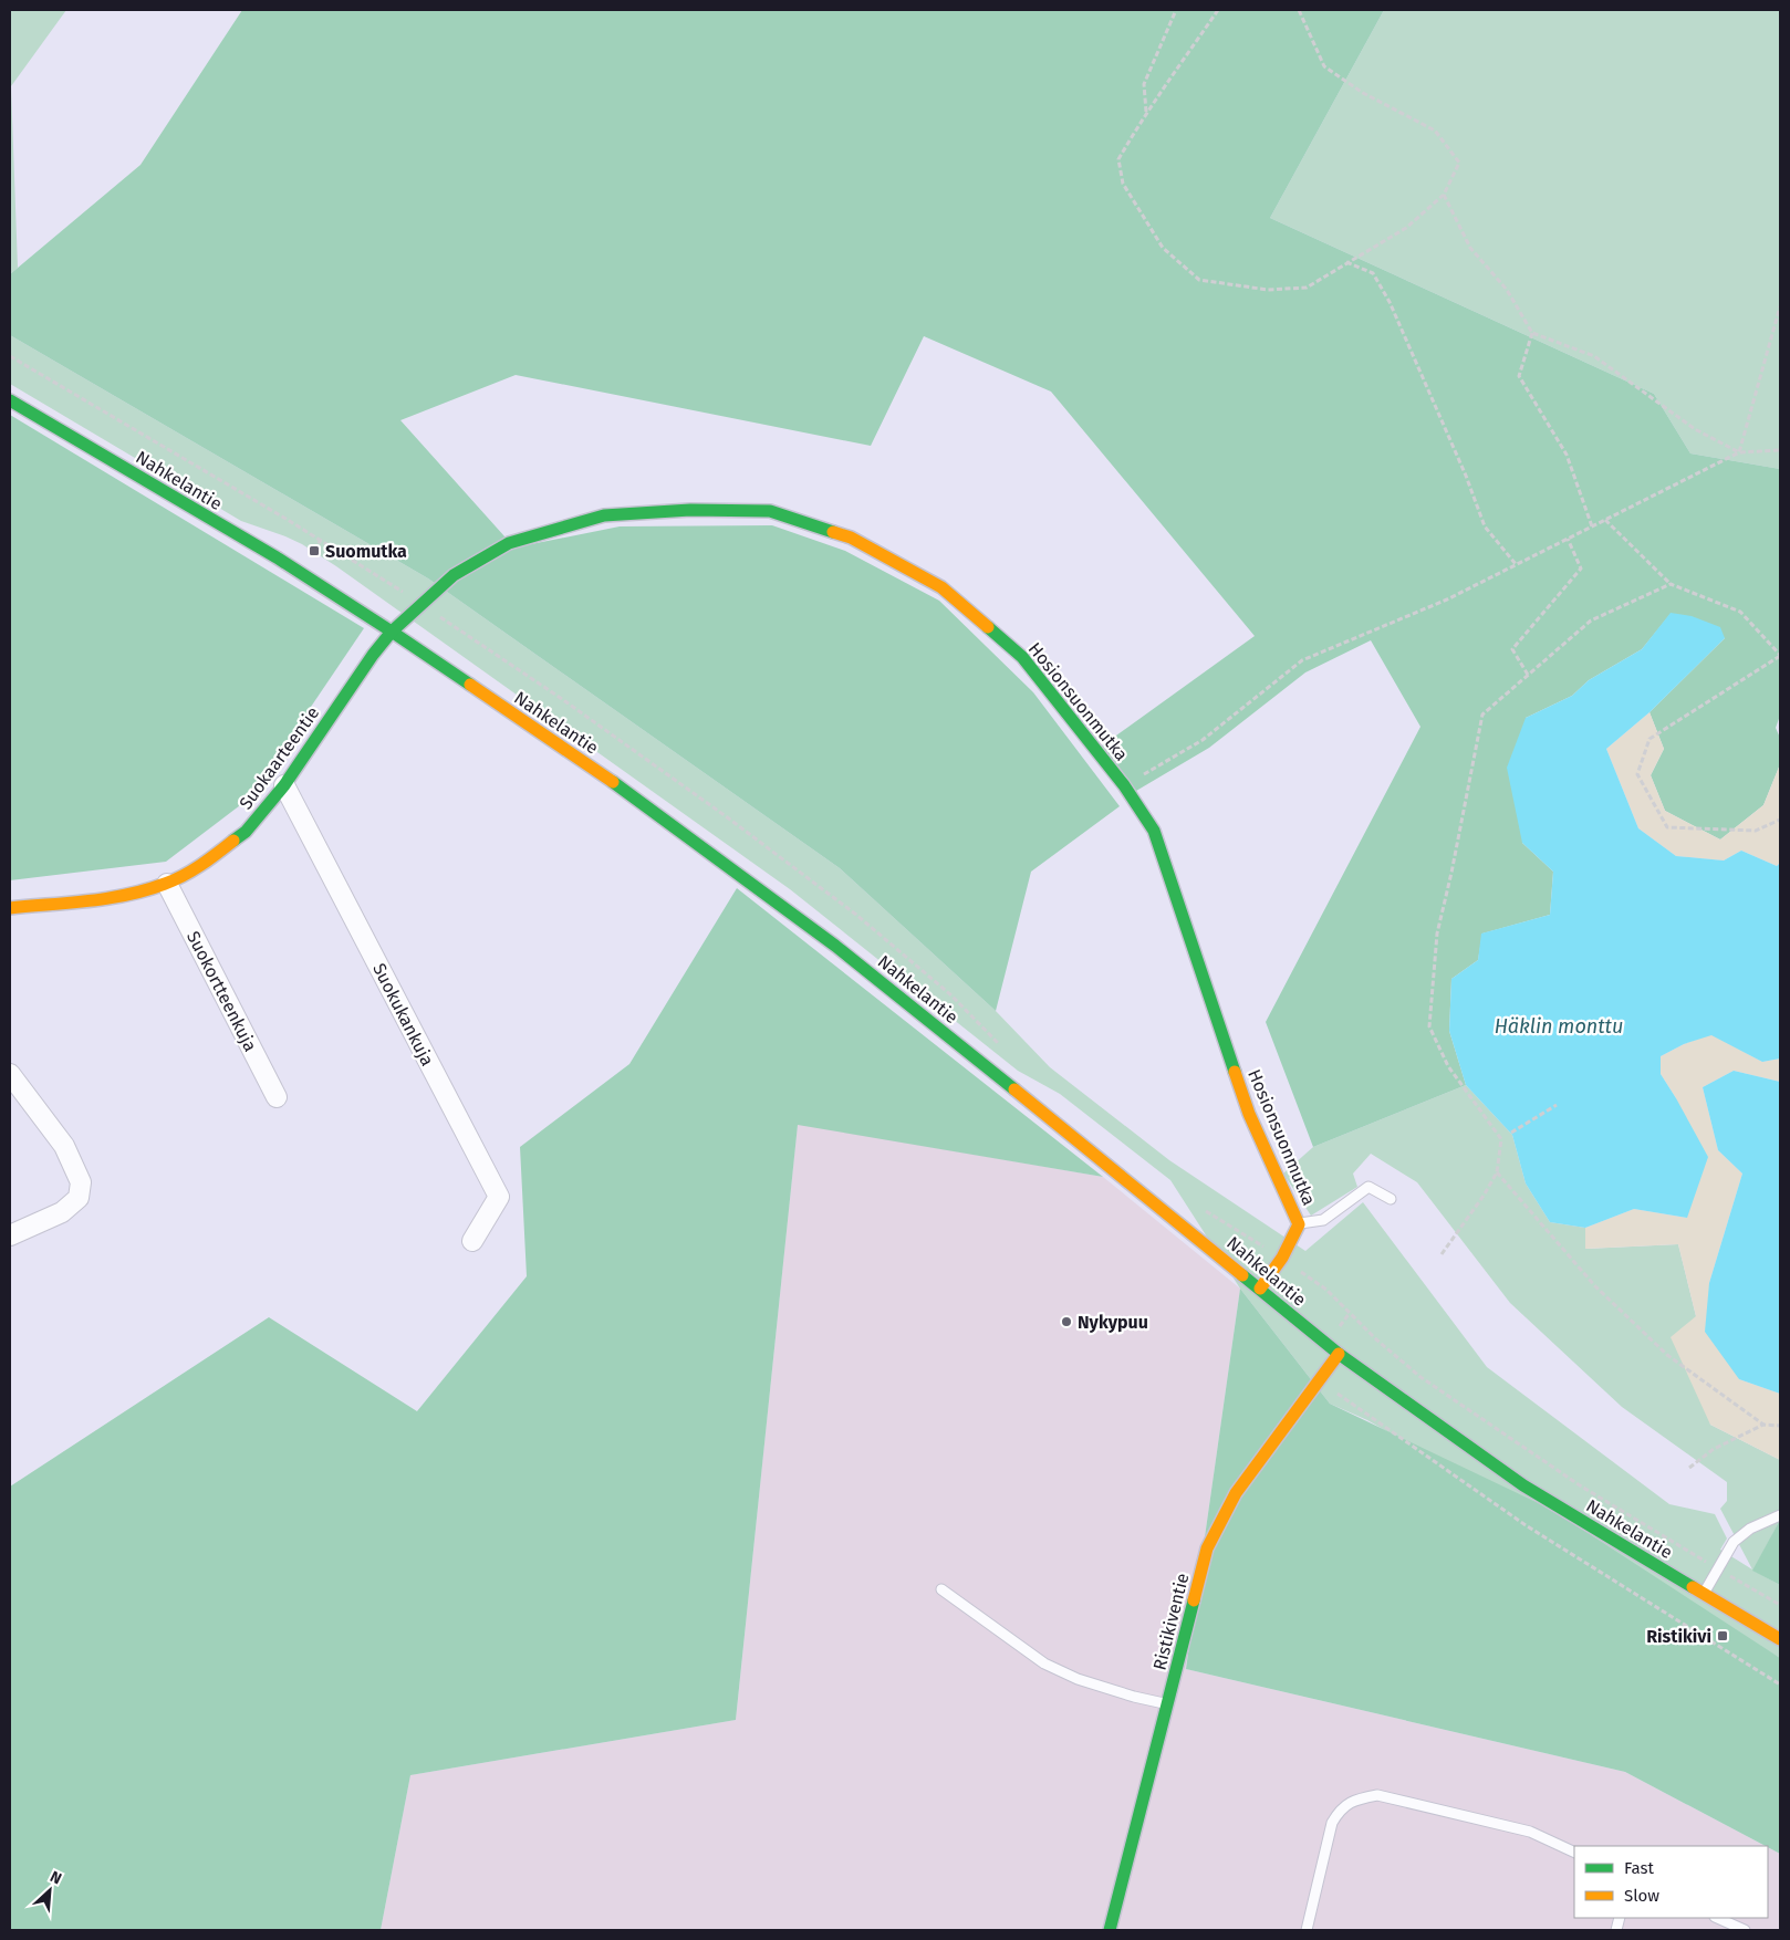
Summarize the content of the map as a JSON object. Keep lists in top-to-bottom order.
{
  "streets": {
    "street": [
      "Nahkelantie",
      "Hosionsuonmutka",
      "Suokaarteentie",
      "Suokortteenkuja",
      "Suokukankuja",
      "Ristikiventie"
    ]
  },
  "crossings": [
    ["Nahkelantie", "Hosionsuonmutka"],
    ["Nahkelantie", "Suokaarteentie"],
    ["Nahkelantie", "Ristikiventie"],
    ["Hosionsuonmutka", "Suokaarteentie"],
    ["Suokaarteentie", "Suokortteenkuja"],
    ["Suokaarteentie", "Suokukankuja"]
  ],
  "water": ["Häklin monttu"],
  "places": {
    "transit": ["Suomutka", "Ristikivi"],
    "other": ["Nykypuu"]
  },
  "legend": ["Fast", "Slow"],
  "north": "top right"
}
